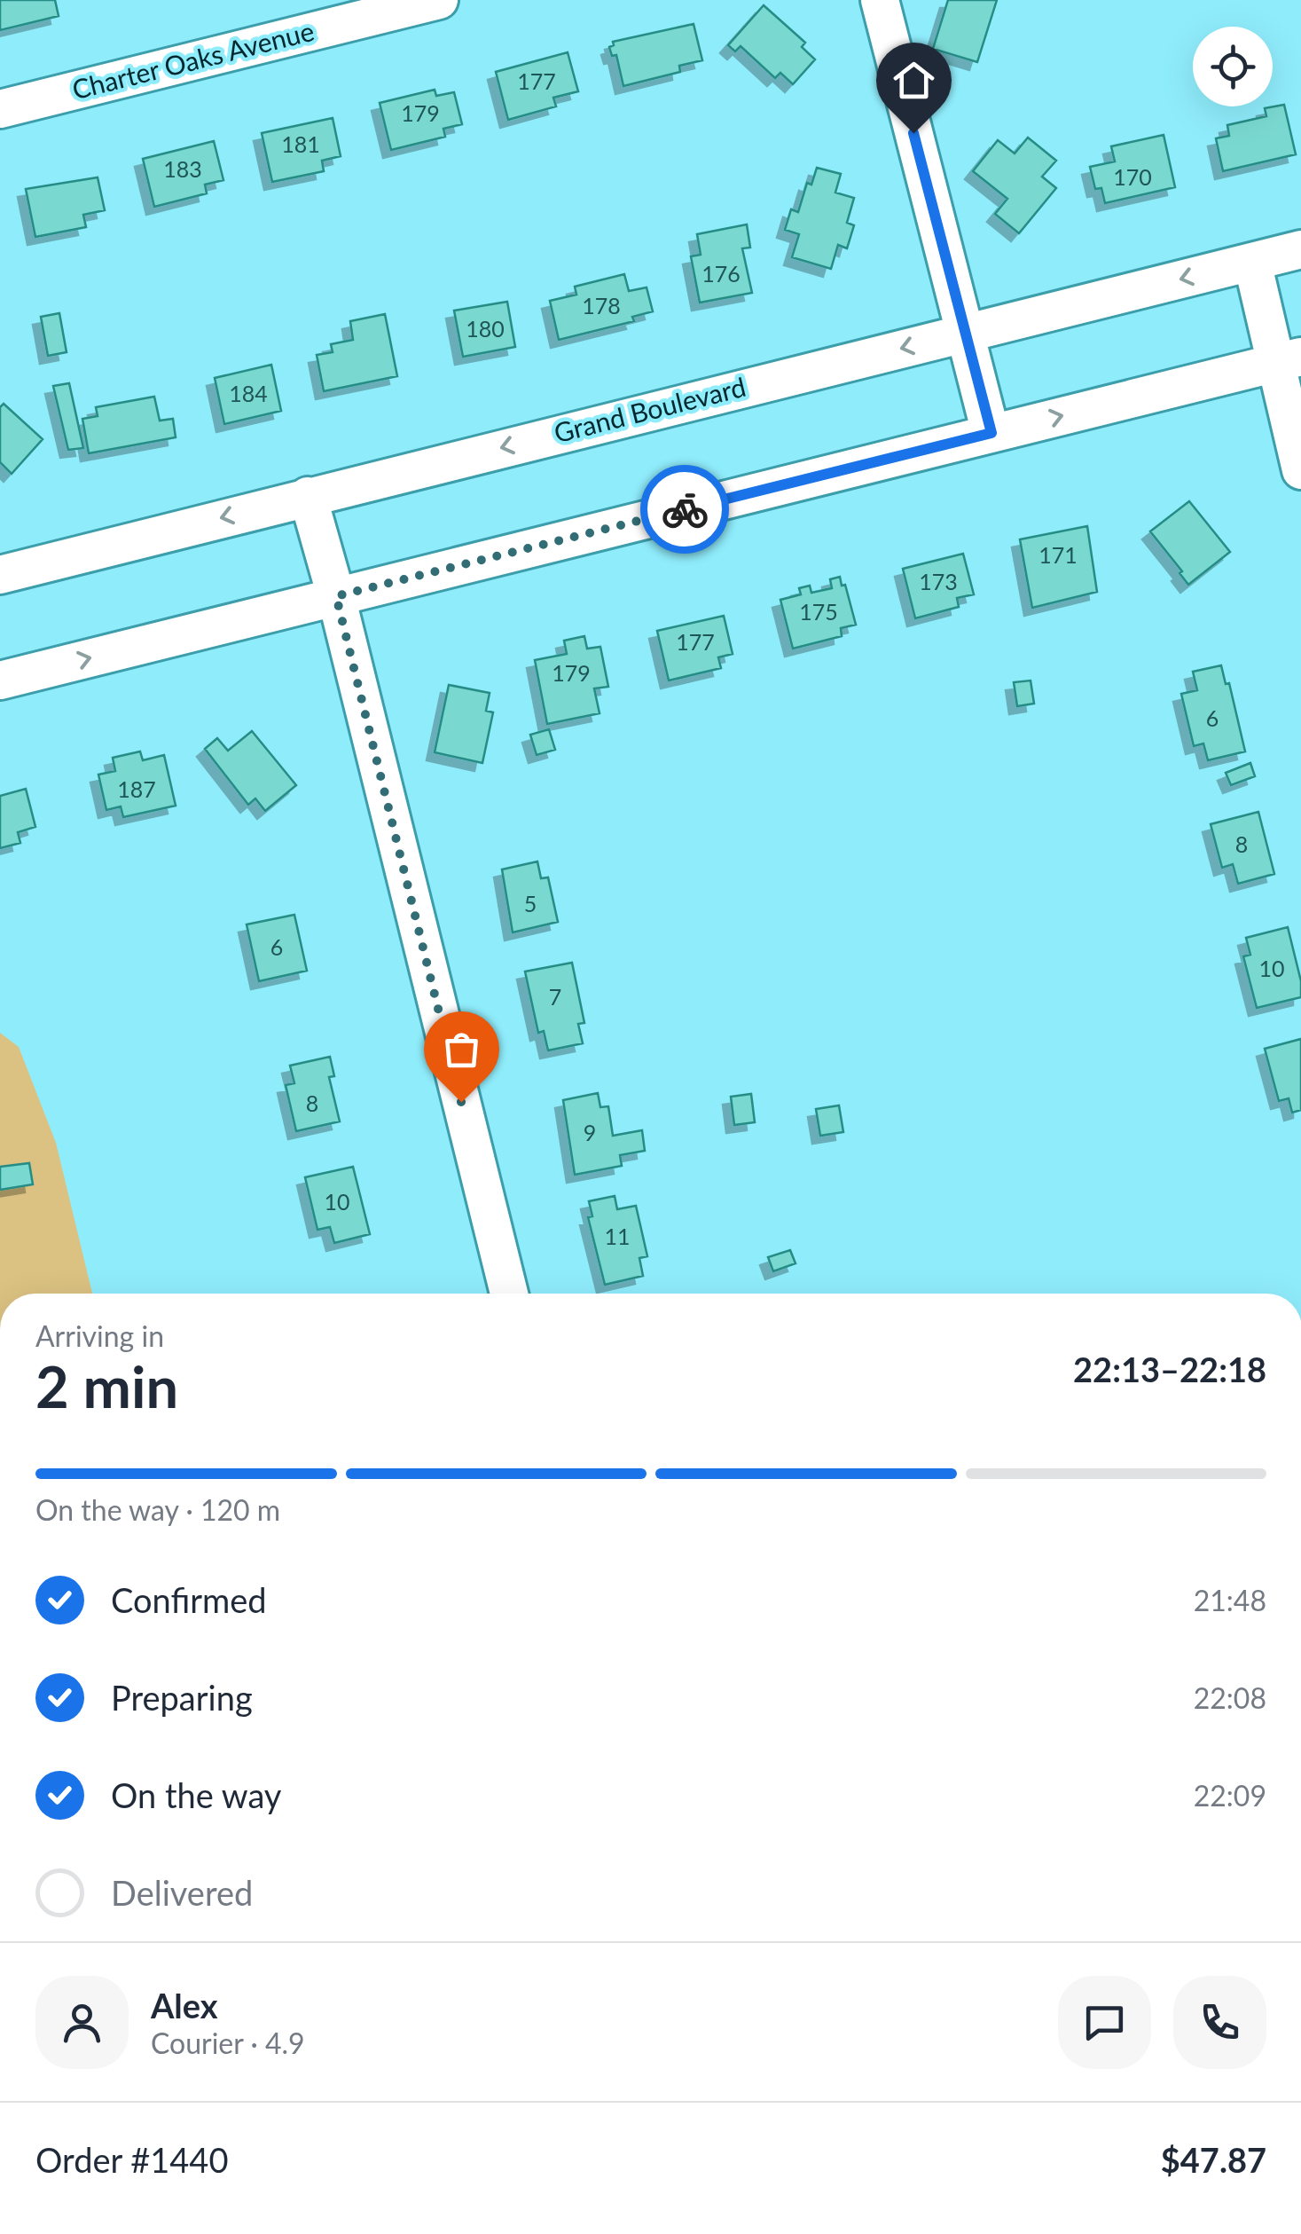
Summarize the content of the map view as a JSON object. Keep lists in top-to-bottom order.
{
  "streets": {
    "street": ["Charter Oaks Avenue", "Grand Boulevard"]
  },
  "house_numbers": [
    "177",
    "179",
    "181",
    "183",
    "170",
    "176",
    "178",
    "180",
    "184",
    "171",
    "173",
    "175",
    "177",
    "179",
    "6",
    "187",
    "8",
    "5",
    "6",
    "10",
    "7",
    "8",
    "9",
    "10",
    "11"
  ],
  "page": {
    "heading": ["2 min", "Arriving in", "22:13–22:18"],
    "panel": [
      "Alex",
      "Courier · 4.9",
      "Order #1440",
      "$47.87"
    ],
    "bar": "On the way · 120 m",
    "list": [
      ["Confirmed", "21:48"],
      ["Preparing", "22:08"],
      ["On the way", "22:09"],
      "Delivered"
    ]
  }
}
